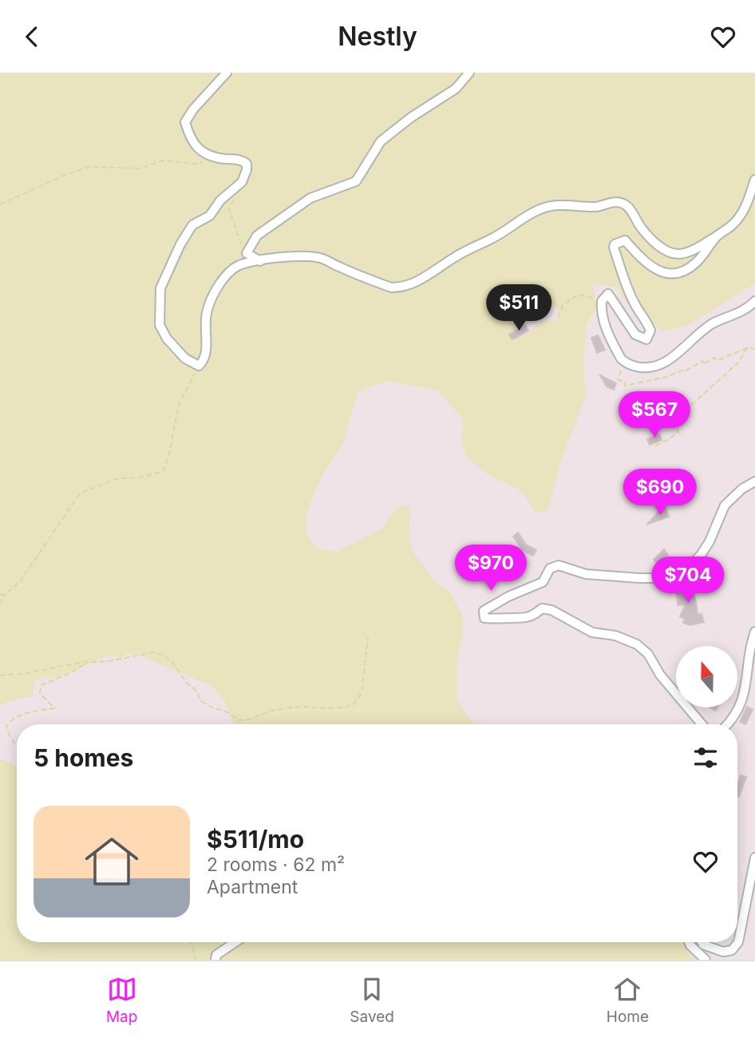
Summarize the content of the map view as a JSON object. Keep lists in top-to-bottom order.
{
  "north": "top",
  "page": {
    "header": "Nestly",
    "price": [
      "$511",
      "$567",
      "$690",
      "$970",
      "$704"
    ],
    "heading": "5 homes",
    "list": [
      {
        "name": "$511/mo",
        "note": "2 rooms · 62 m² · Apartment"
      }
    ],
    "tabs": ["Map", "Saved", "Home"]
  }
}
